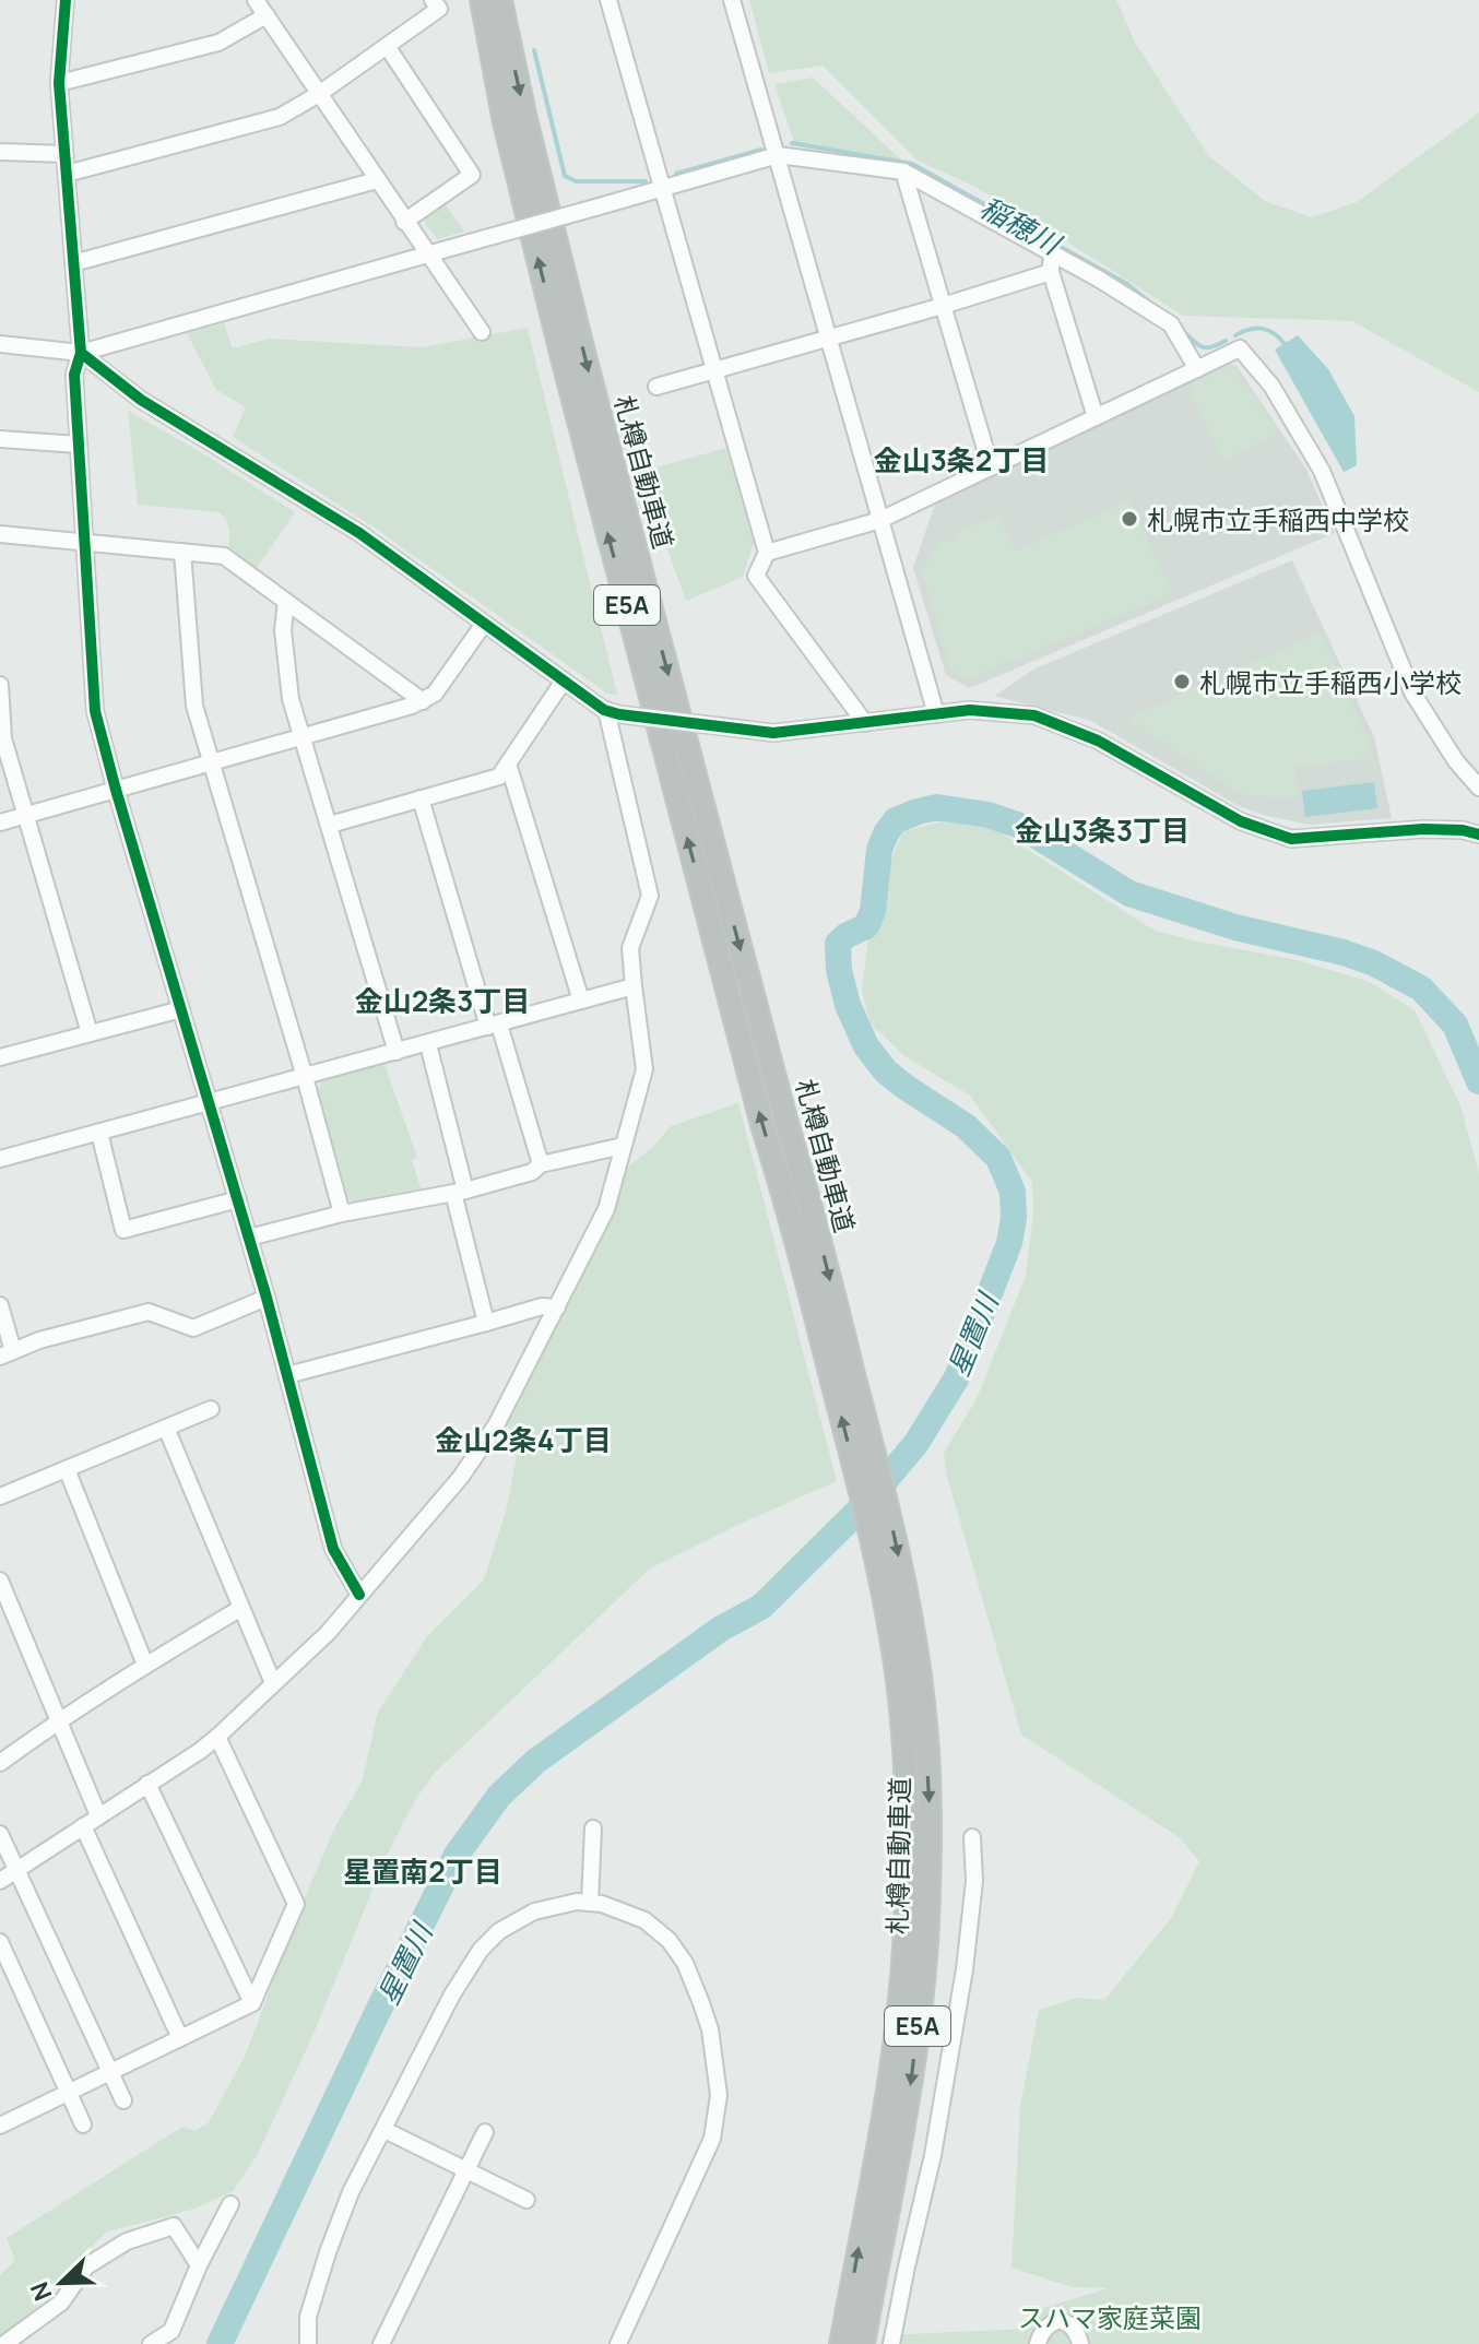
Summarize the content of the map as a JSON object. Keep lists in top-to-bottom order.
{
  "streets": {
    "highway": ["札樽自動車道", "E5A"]
  },
  "districts": [
    "金山3条2丁目",
    "金山3条3丁目",
    "金山2条3丁目",
    "金山2条4丁目",
    "星置南2丁目"
  ],
  "water": ["稲穂川", "星置川"],
  "parks": ["スハマ家庭菜園"],
  "places": ["札幌市立手稲西中学校", "札幌市立手稲西小学校"],
  "north": "bottom left"
}
